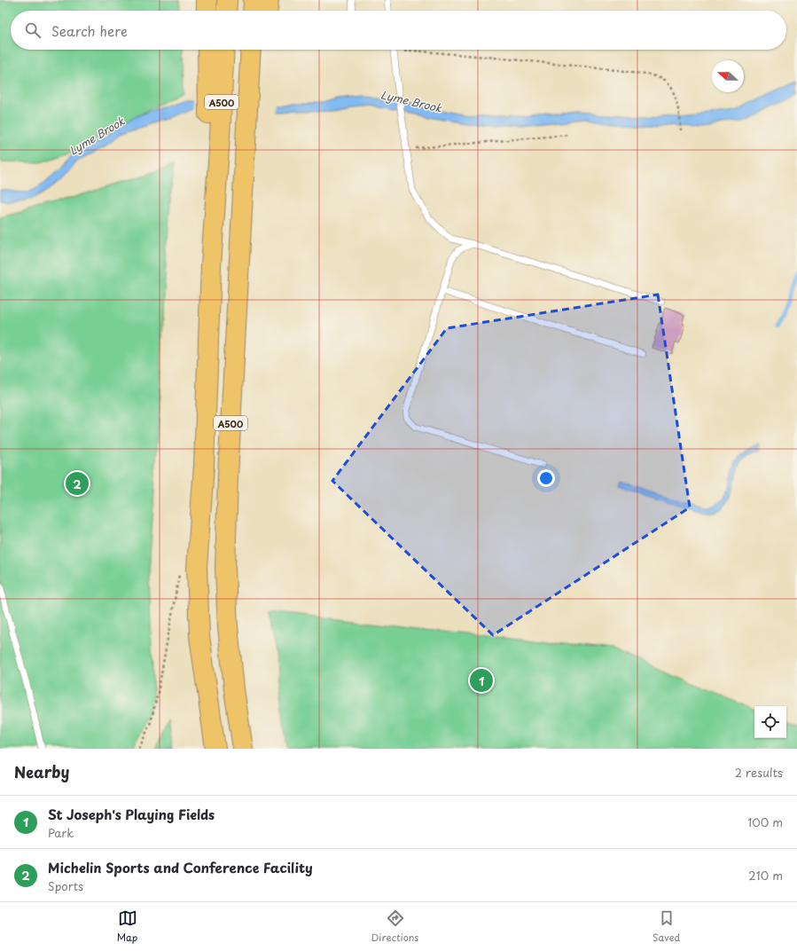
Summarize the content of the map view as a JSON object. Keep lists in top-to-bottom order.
{
  "streets": {
    "highway": ["A500"]
  },
  "water": ["Lyme Brook"],
  "north": "left",
  "page": {
    "search": "Search here",
    "pins": ["2", "1"],
    "heading": ["Nearby", "2 results"],
    "list": [
      {
        "mark": "1",
        "name": "St Joseph's Playing Fields",
        "note": "Park",
        "value": "100 m"
      },
      {
        "mark": "2",
        "name": "Michelin Sports and Conference Facility",
        "note": "Sports",
        "value": "210 m"
      }
    ],
    "nav": ["Map", "Directions", "Saved"]
  }
}
